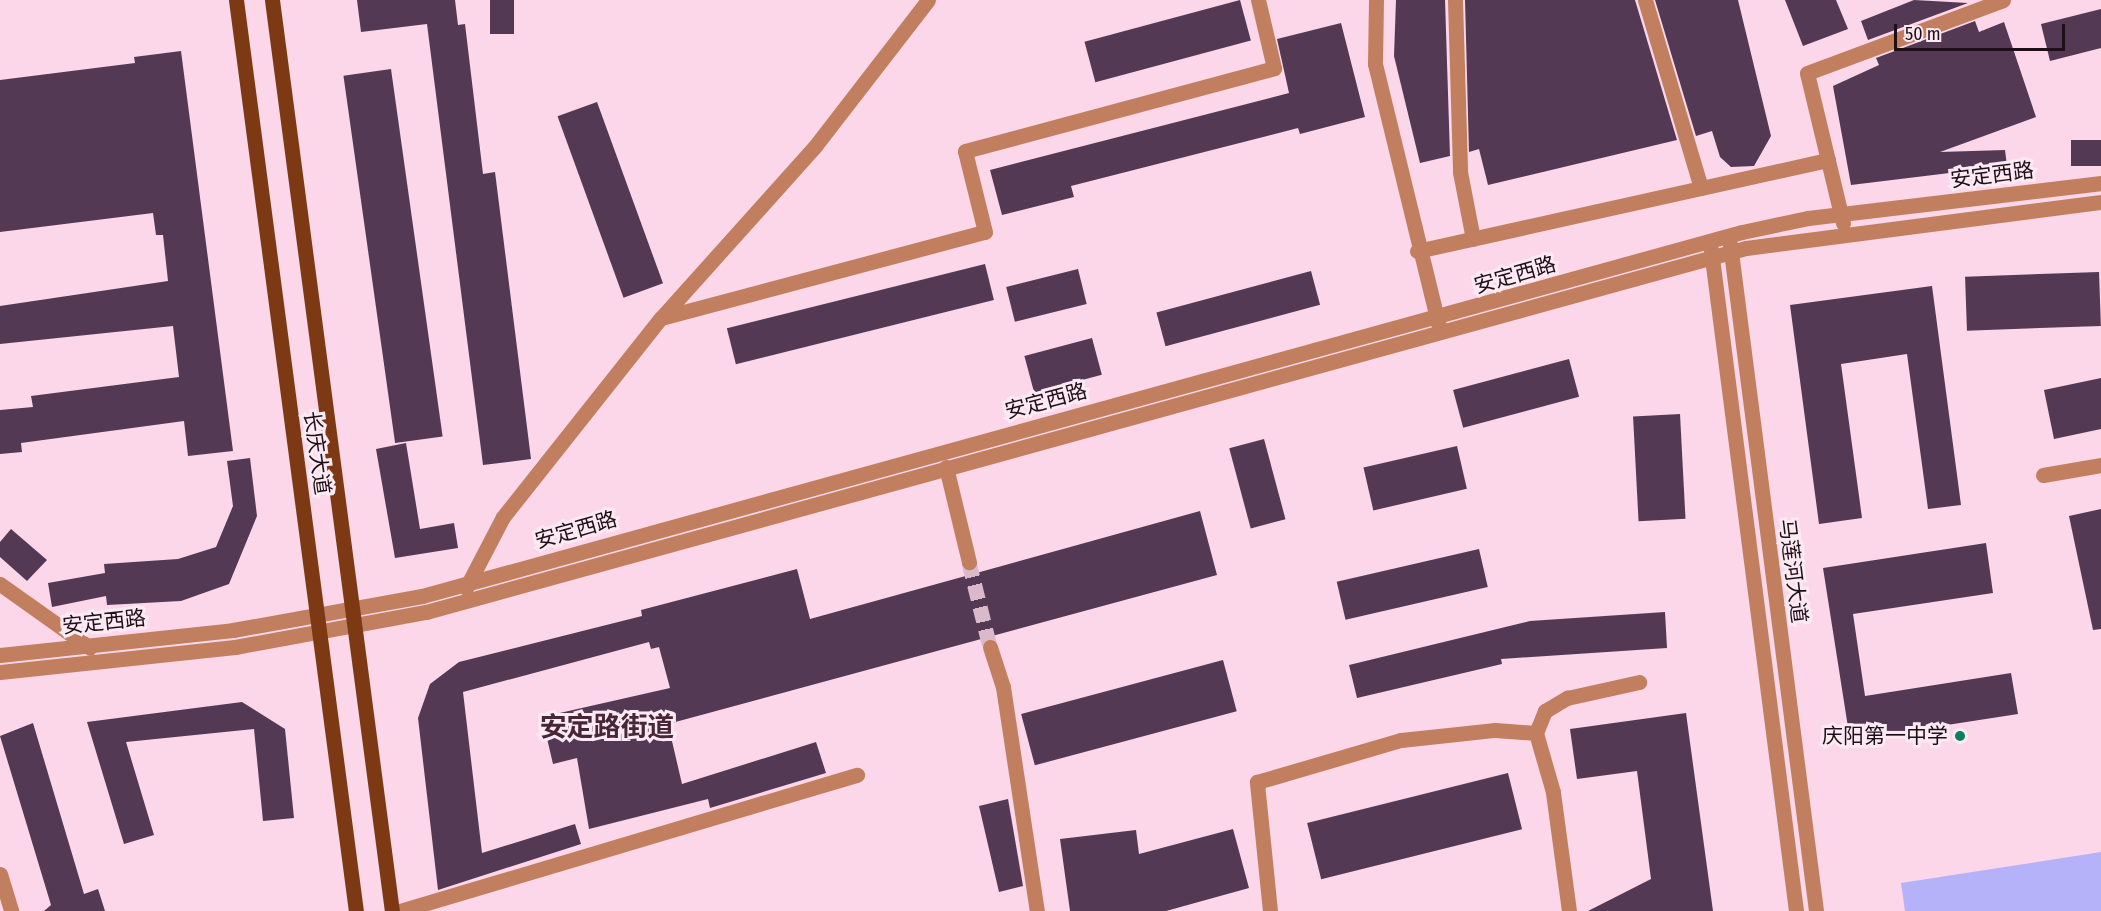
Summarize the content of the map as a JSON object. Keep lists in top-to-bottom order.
{
  "streets": {
    "main road": ["长庆大道"],
    "street": ["安定西路", "马莲河大道"]
  },
  "crossings": [
    ["安定西路", "长庆大道"],
    ["安定西路", "马莲河大道"]
  ],
  "districts": ["安定路街道"],
  "places": ["庆阳第一中学"],
  "scale_bar": "50 m"
}
